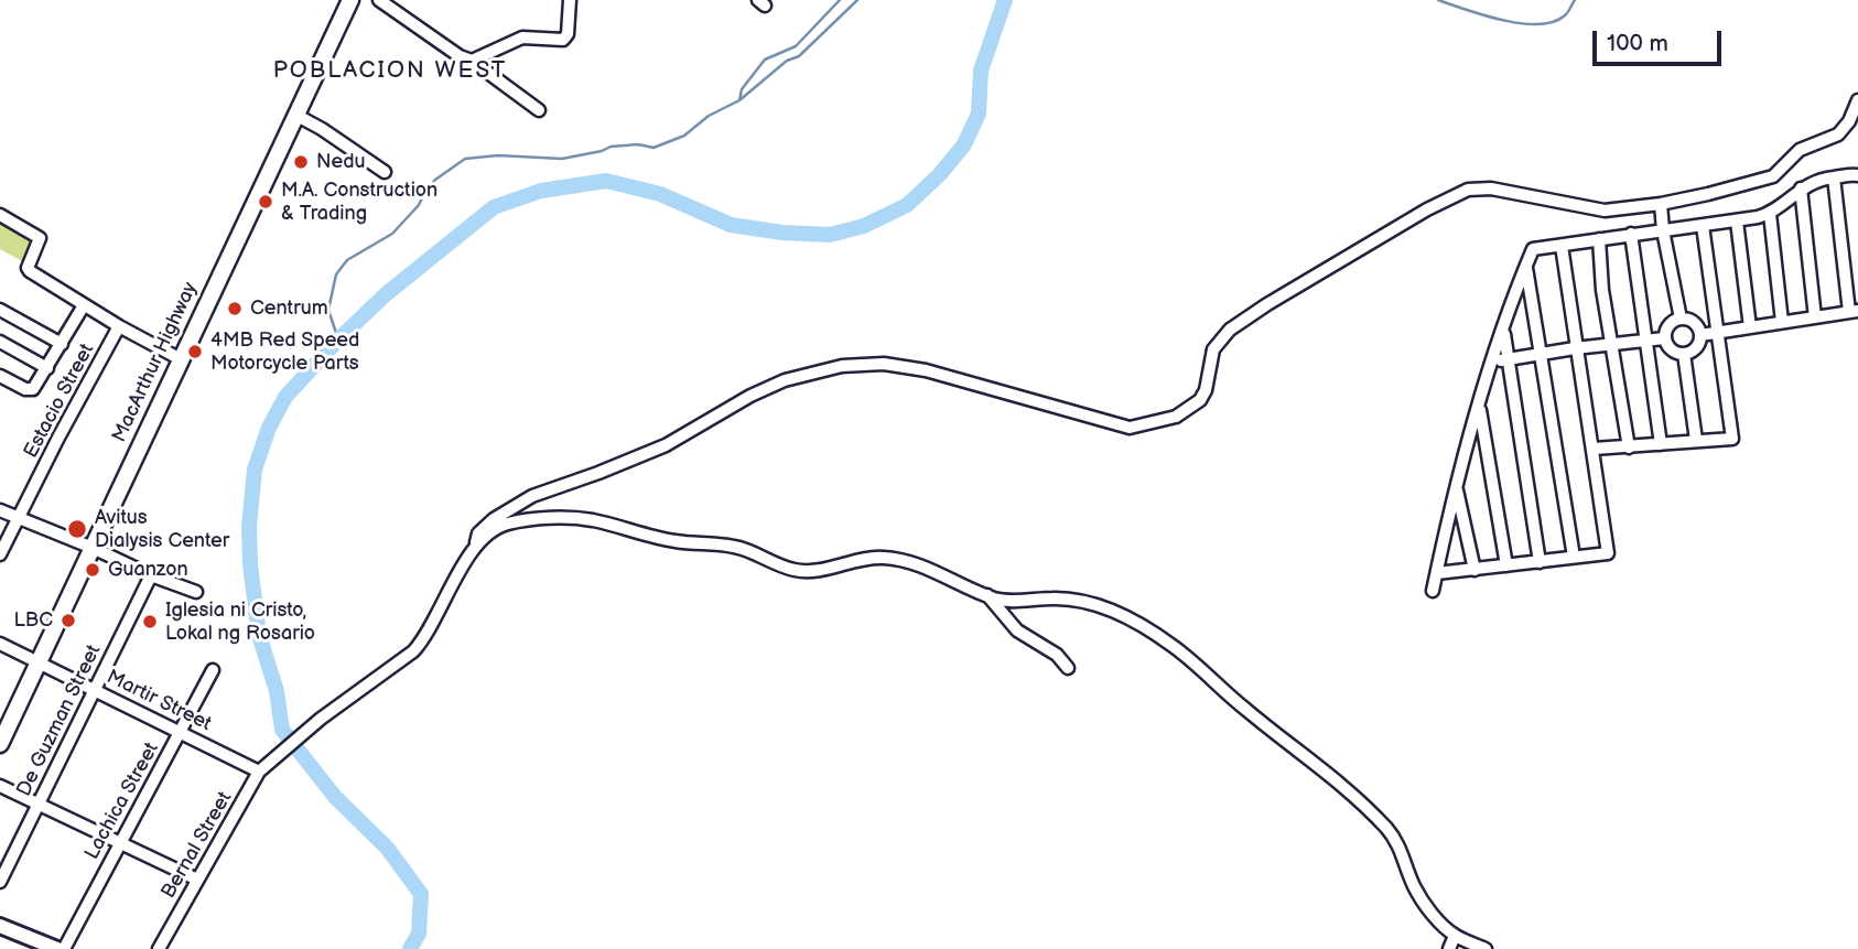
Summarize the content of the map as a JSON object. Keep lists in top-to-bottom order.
{
  "streets": {
    "highway": ["MacArthur Highway"],
    "street": [
      "Estacio Street",
      "Martir Street",
      "De Guzman Street",
      "Lachica Street",
      "Bernal Street"
    ]
  },
  "crossings": [
    ["MacArthur Highway", "Martir Street"],
    ["Martir Street", "De Guzman Street"],
    ["Martir Street", "Lachica Street"],
    ["Martir Street", "Bernal Street"]
  ],
  "districts": ["POBLACION WEST"],
  "places": [
    "Nedu",
    "M.A. Construction & Trading",
    "Centrum",
    "4MB Red Speed Motorcycle Parts",
    "Avitus Dialysis Center",
    "Guanzon",
    "LBC",
    "Iglesia ni Cristo, Lokal ng Rosario"
  ],
  "scale_bar": "100 m"
}
